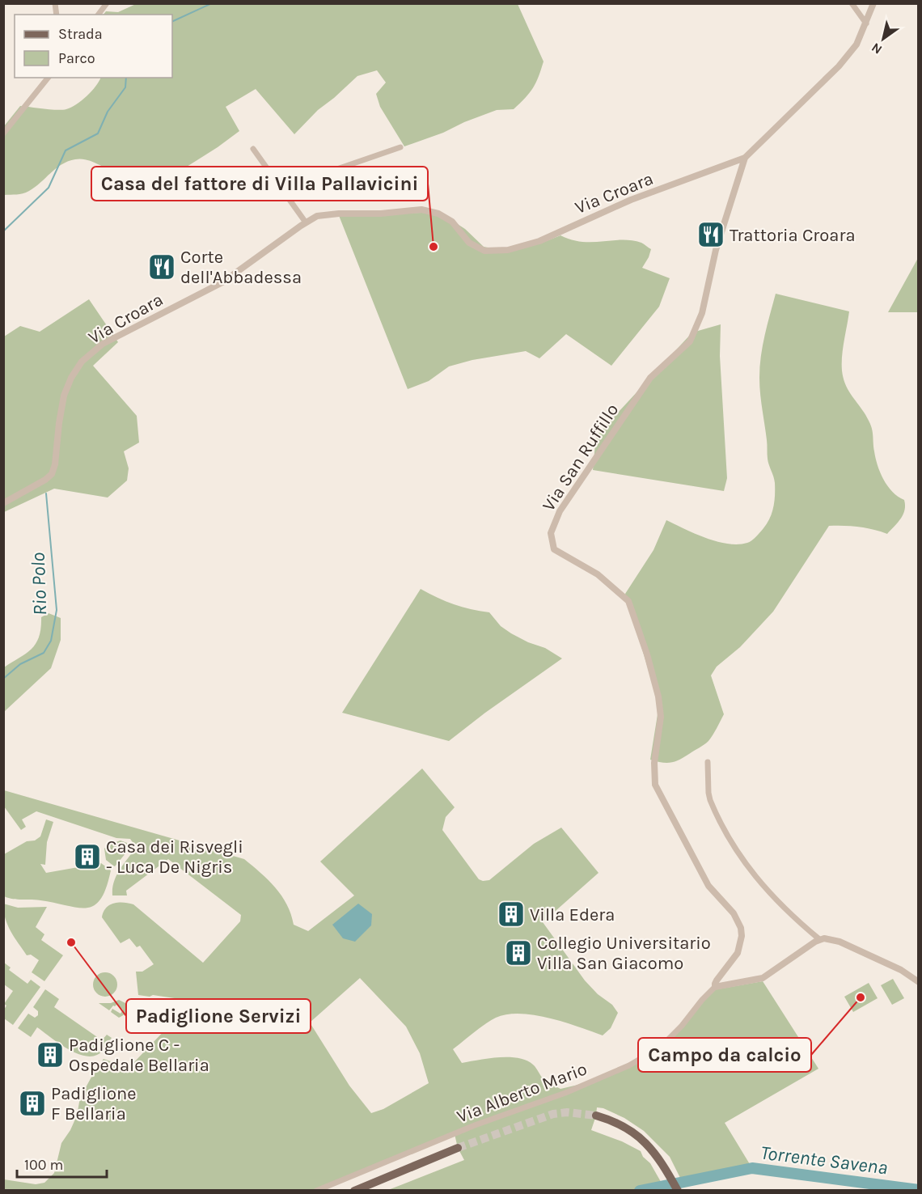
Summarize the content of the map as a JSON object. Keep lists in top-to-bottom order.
{
  "streets": {
    "street": ["Via Croara", "Via San Ruffillo", "Via Alberto Mario"]
  },
  "crossings": [
    ["Via Croara", "Via San Ruffillo"],
    ["Via San Ruffillo", "Via Alberto Mario"]
  ],
  "water": ["Rio Polo", "Torrente Savena"],
  "places": {
    "restaurant": ["Trattoria Croara", "Corte dell'Abbadessa"],
    "other": ["Casa del fattore di Villa Pallavicini", "Padiglione Servizi", "Campo da calcio"],
    "building": [
      "Casa dei Risvegli - Luca De Nigris",
      "Villa Edera",
      "Collegio Universitario Villa San Giacomo",
      "Padiglione C - Ospedale Bellaria",
      "Padiglione F Bellaria"
    ]
  },
  "legend": ["Strada", "Parco"],
  "scale_bar": "100 m",
  "north": "bottom left"
}
